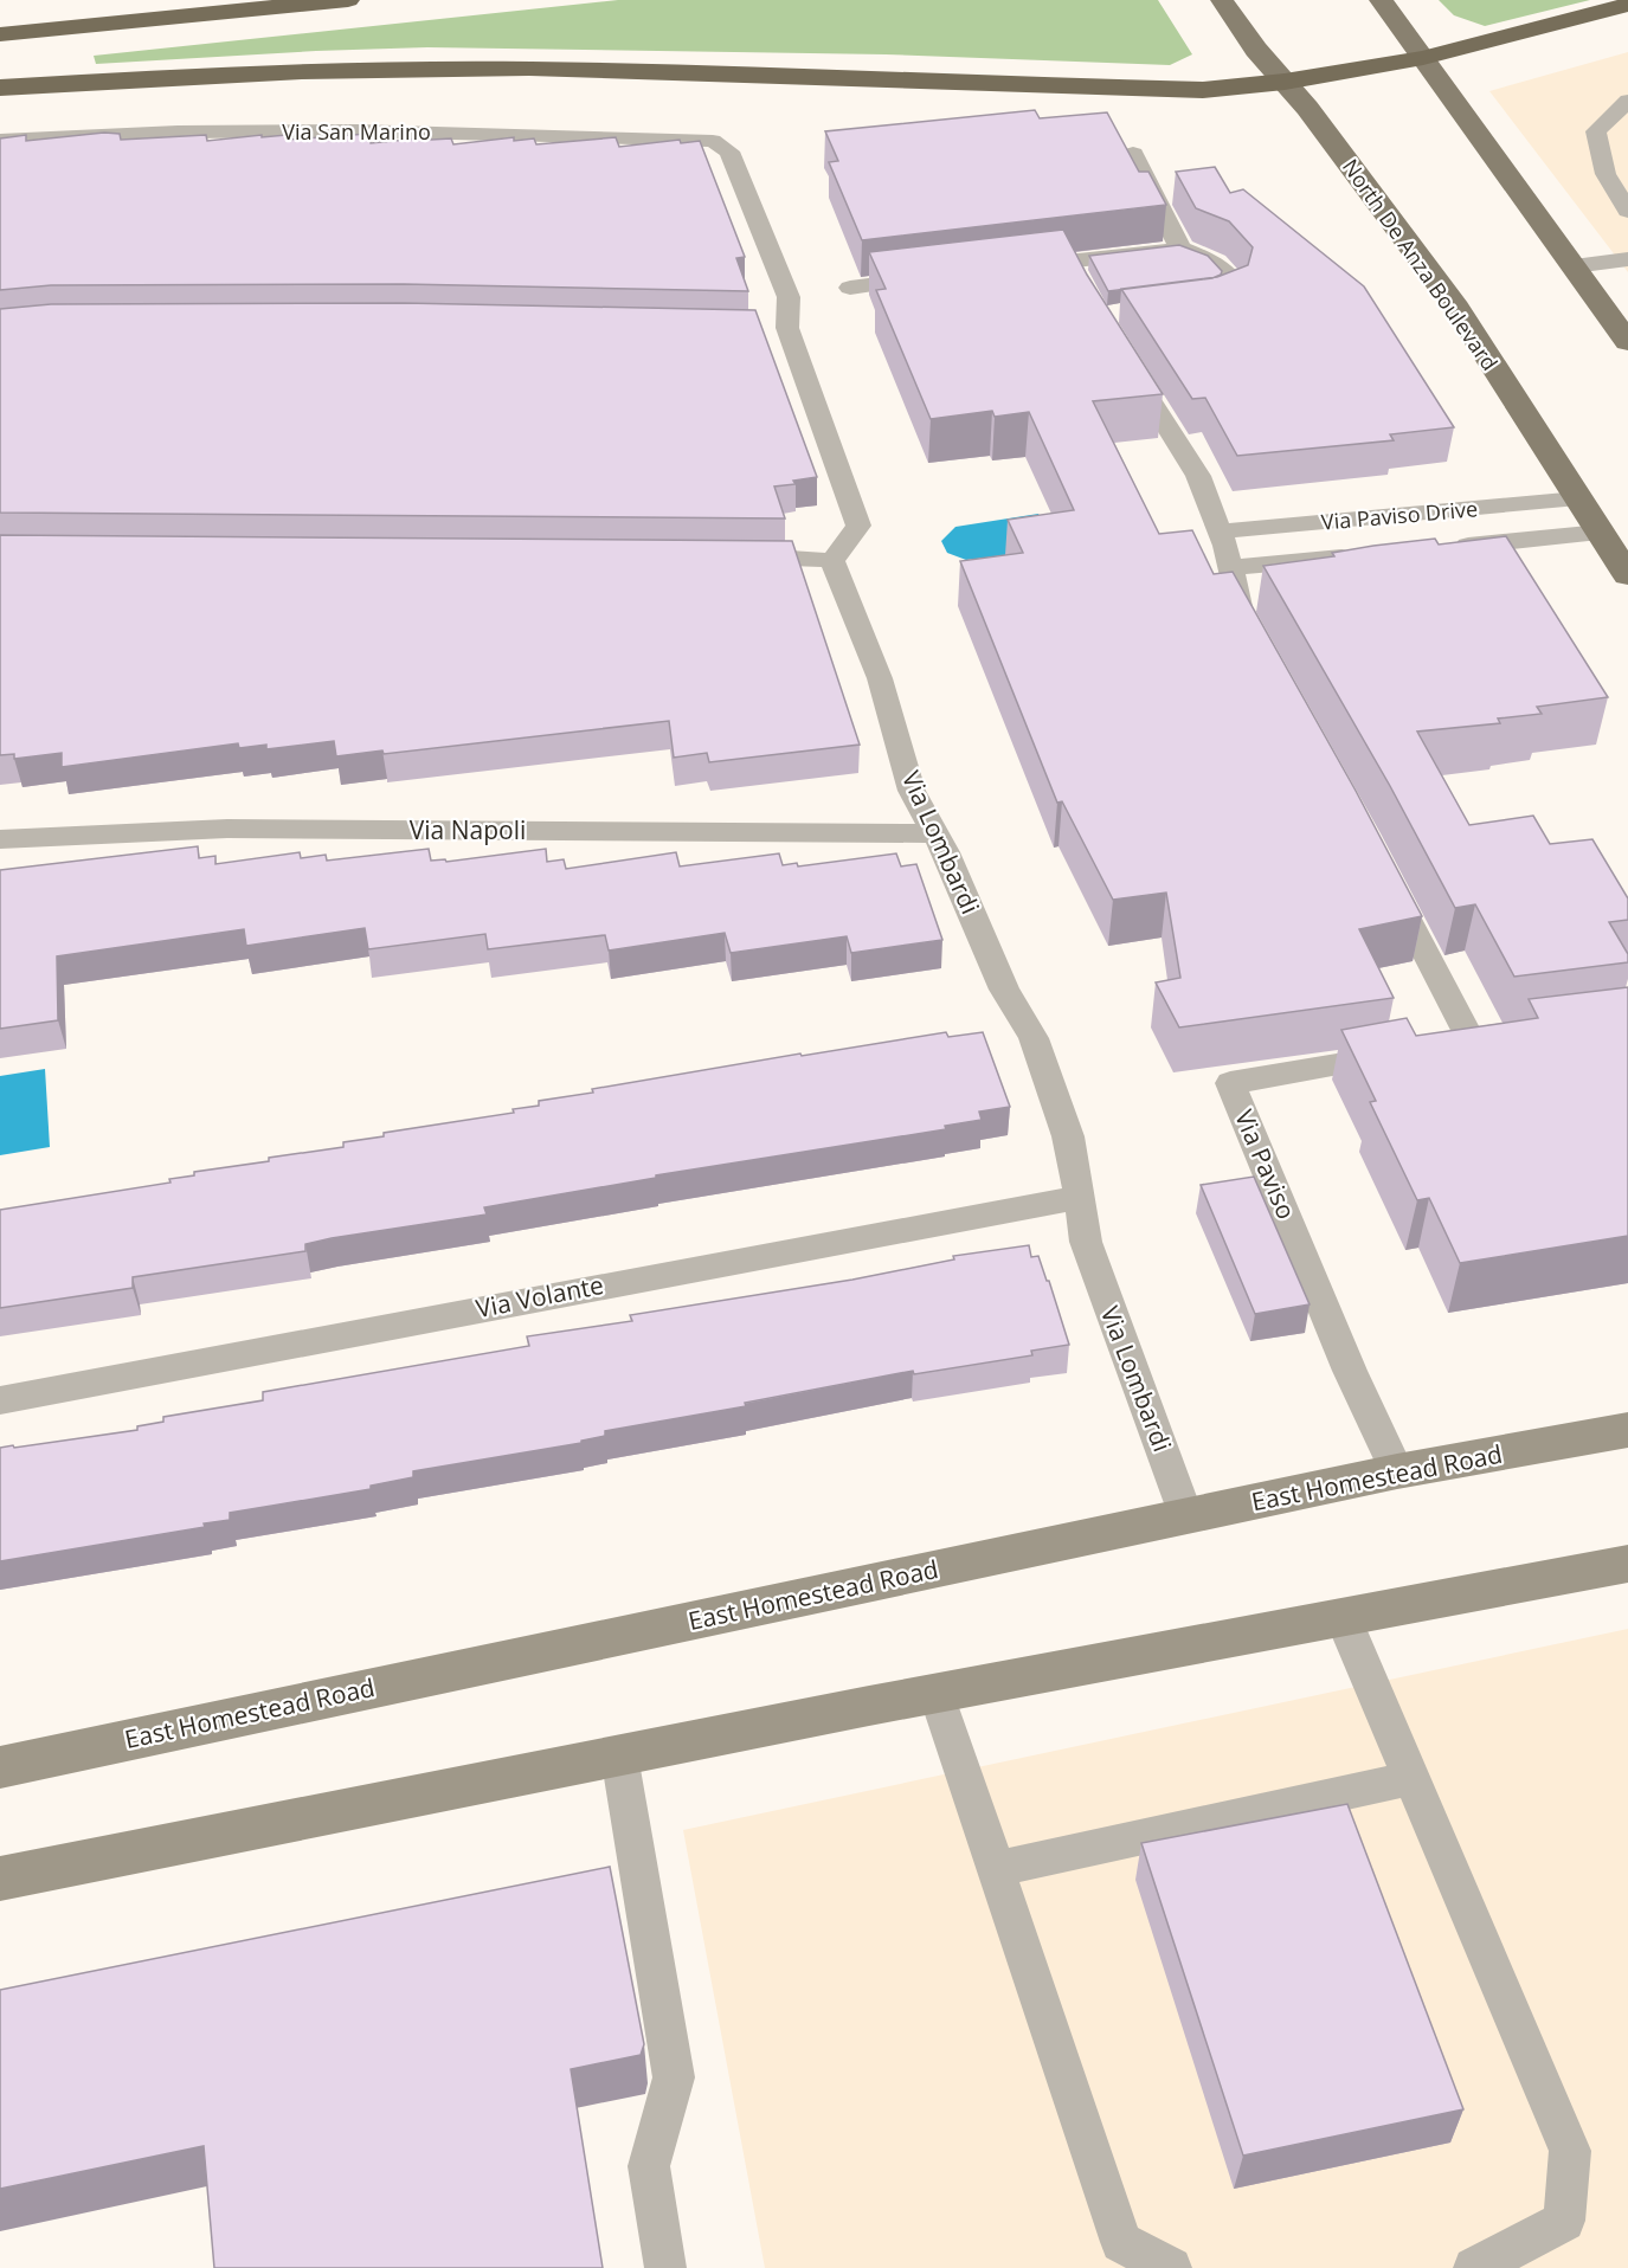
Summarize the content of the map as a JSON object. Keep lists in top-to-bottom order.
{
  "streets": {
    "main road": ["North De Anza Boulevard", "East Homestead Road"],
    "lane": [
      "Via San Marino",
      "Via Paviso Drive",
      "Via Napoli",
      "Via Lombardi",
      "Via Paviso",
      "Via Volante"
    ]
  },
  "crossings": [
    ["Via San Marino", "Via Lombardi"],
    ["North De Anza Boulevard", "Via Paviso Drive"],
    ["Via Napoli", "Via Lombardi"],
    ["Via Lombardi", "Via Volante"],
    ["Via Lombardi", "East Homestead Road"],
    ["Via Paviso", "East Homestead Road"]
  ]
}
